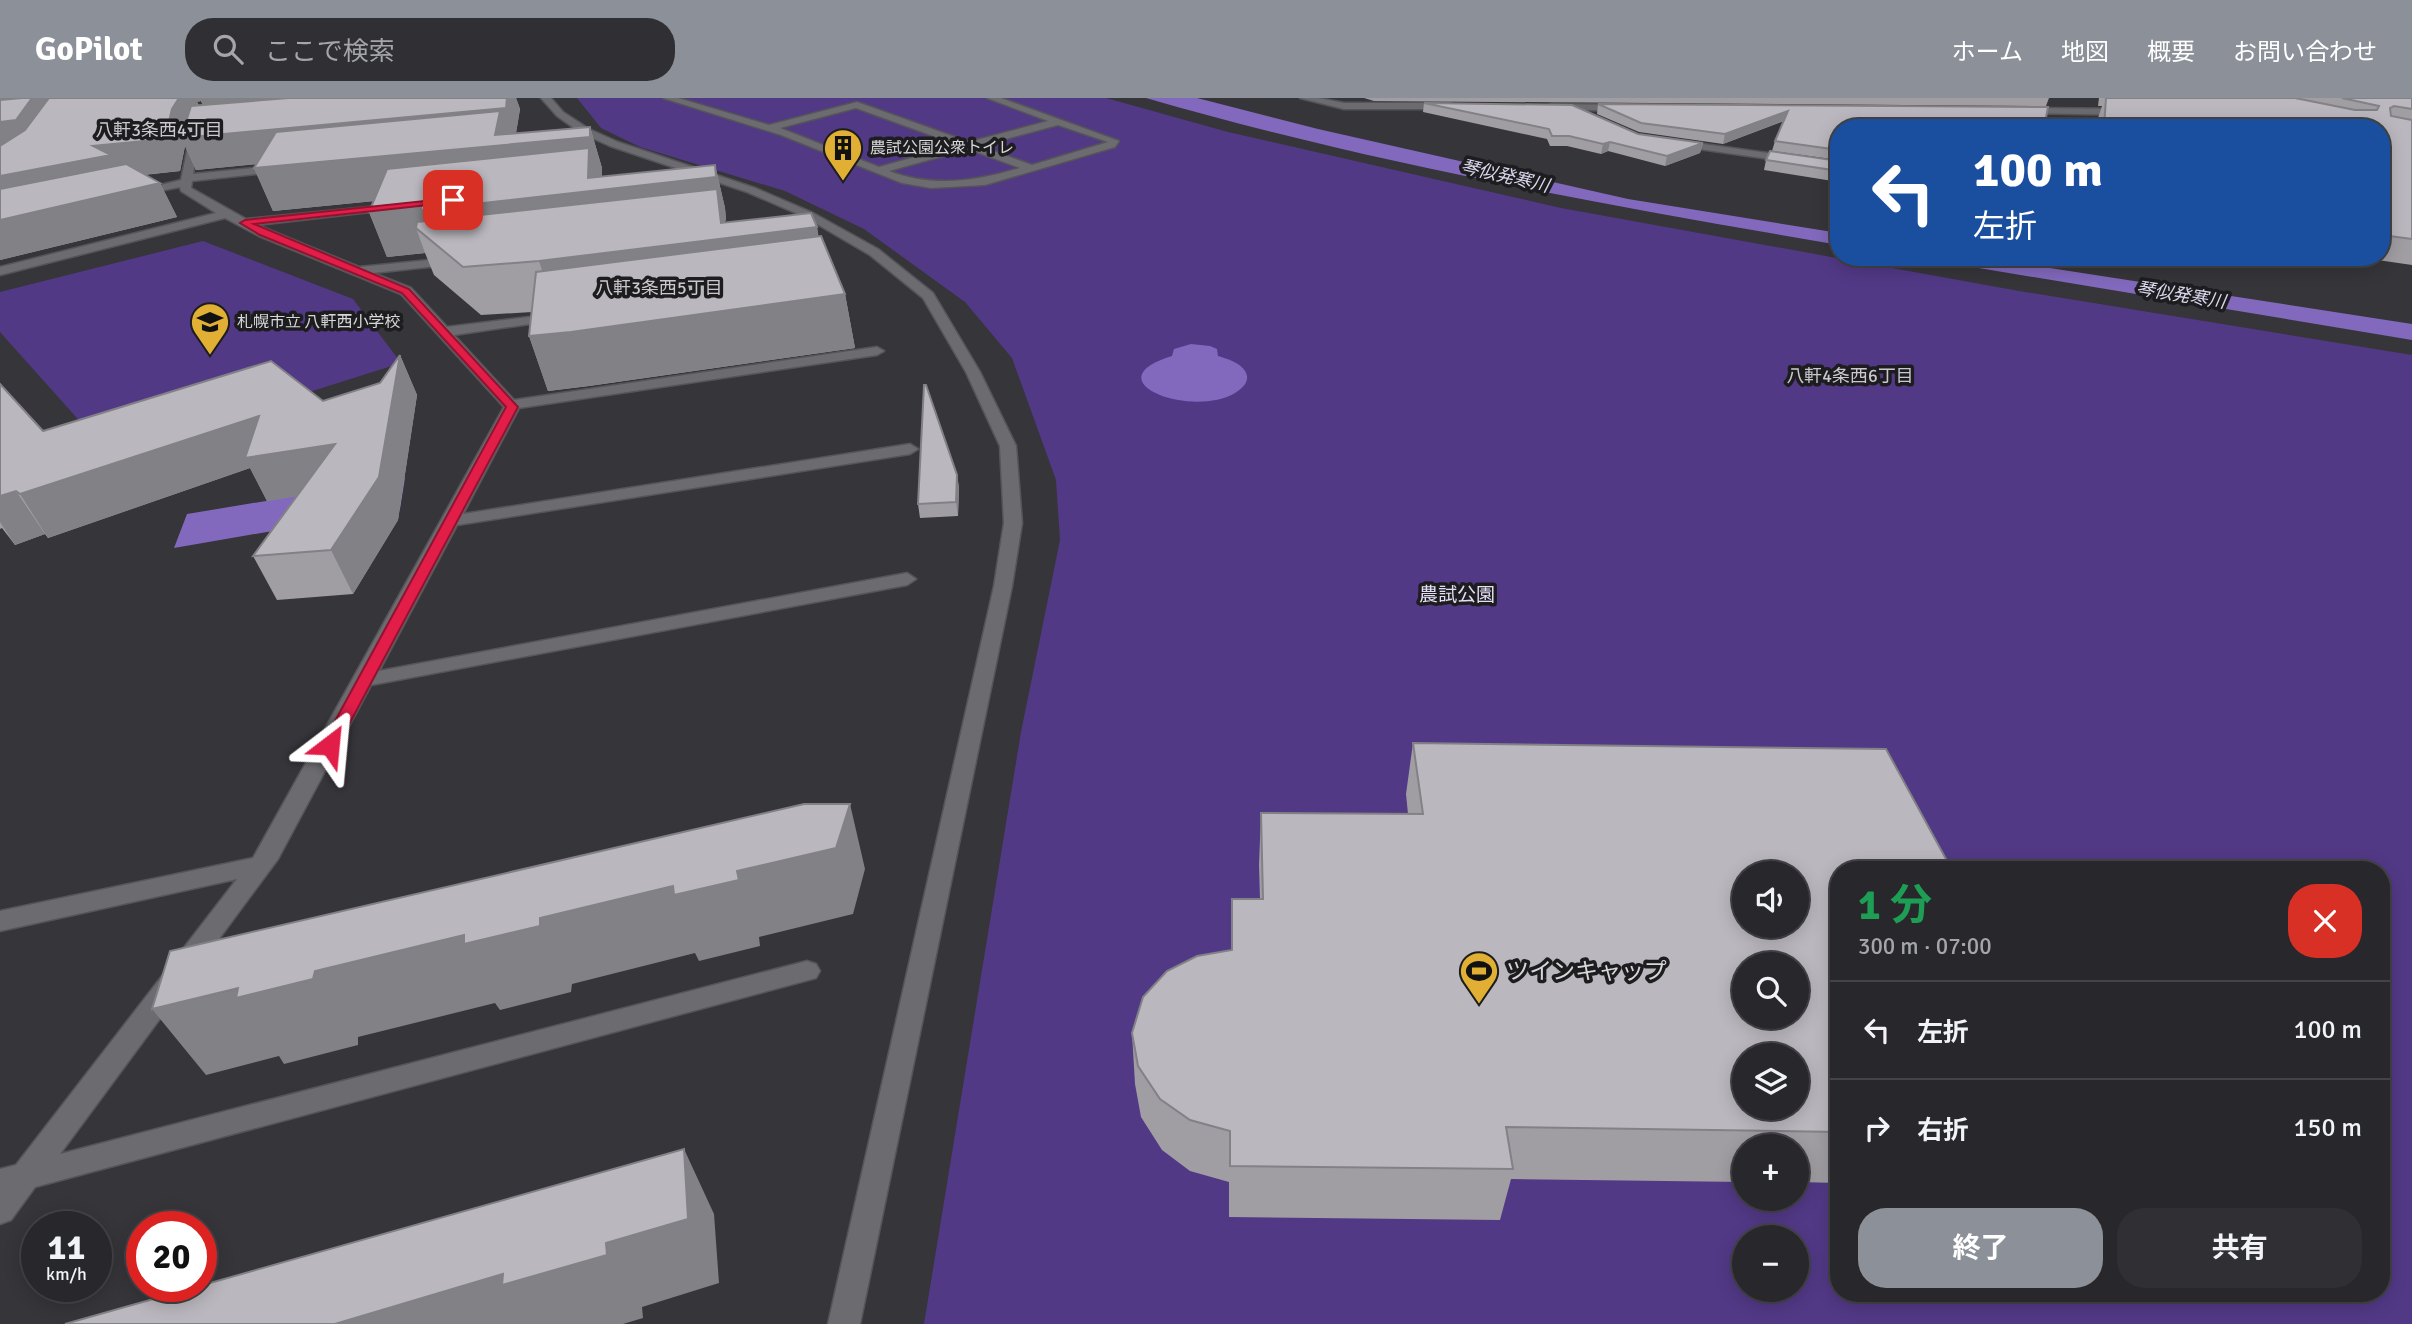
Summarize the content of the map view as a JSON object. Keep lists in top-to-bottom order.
{
  "districts": ["八軒3条西4丁目", "八軒3条西5丁目", "八軒4条西6丁目"],
  "water": ["琴似発寒川"],
  "parks": ["農試公園"],
  "places": {
    "building": ["農試公園公衆トイレ"],
    "school or university": ["札幌市立 八軒西小学校"],
    "sports": ["ツインキャップ"]
  },
  "page": {
    "header": "GoPilot",
    "search": "ここで検索",
    "nav": [
      "ホーム",
      "地図",
      "概要",
      "お問い合わせ"
    ],
    "turn": ["100 m", "左折"],
    "map_buttons": ["+", "−"],
    "heading": ["1 分", "300 m · 07:00"],
    "list": [
      {
        "name": "左折",
        "value": "100 m"
      },
      {
        "name": "右折",
        "value": "150 m"
      }
    ],
    "buttons": ["終了", "共有"],
    "speed": "11 km/h",
    "limit": "20"
  }
}
